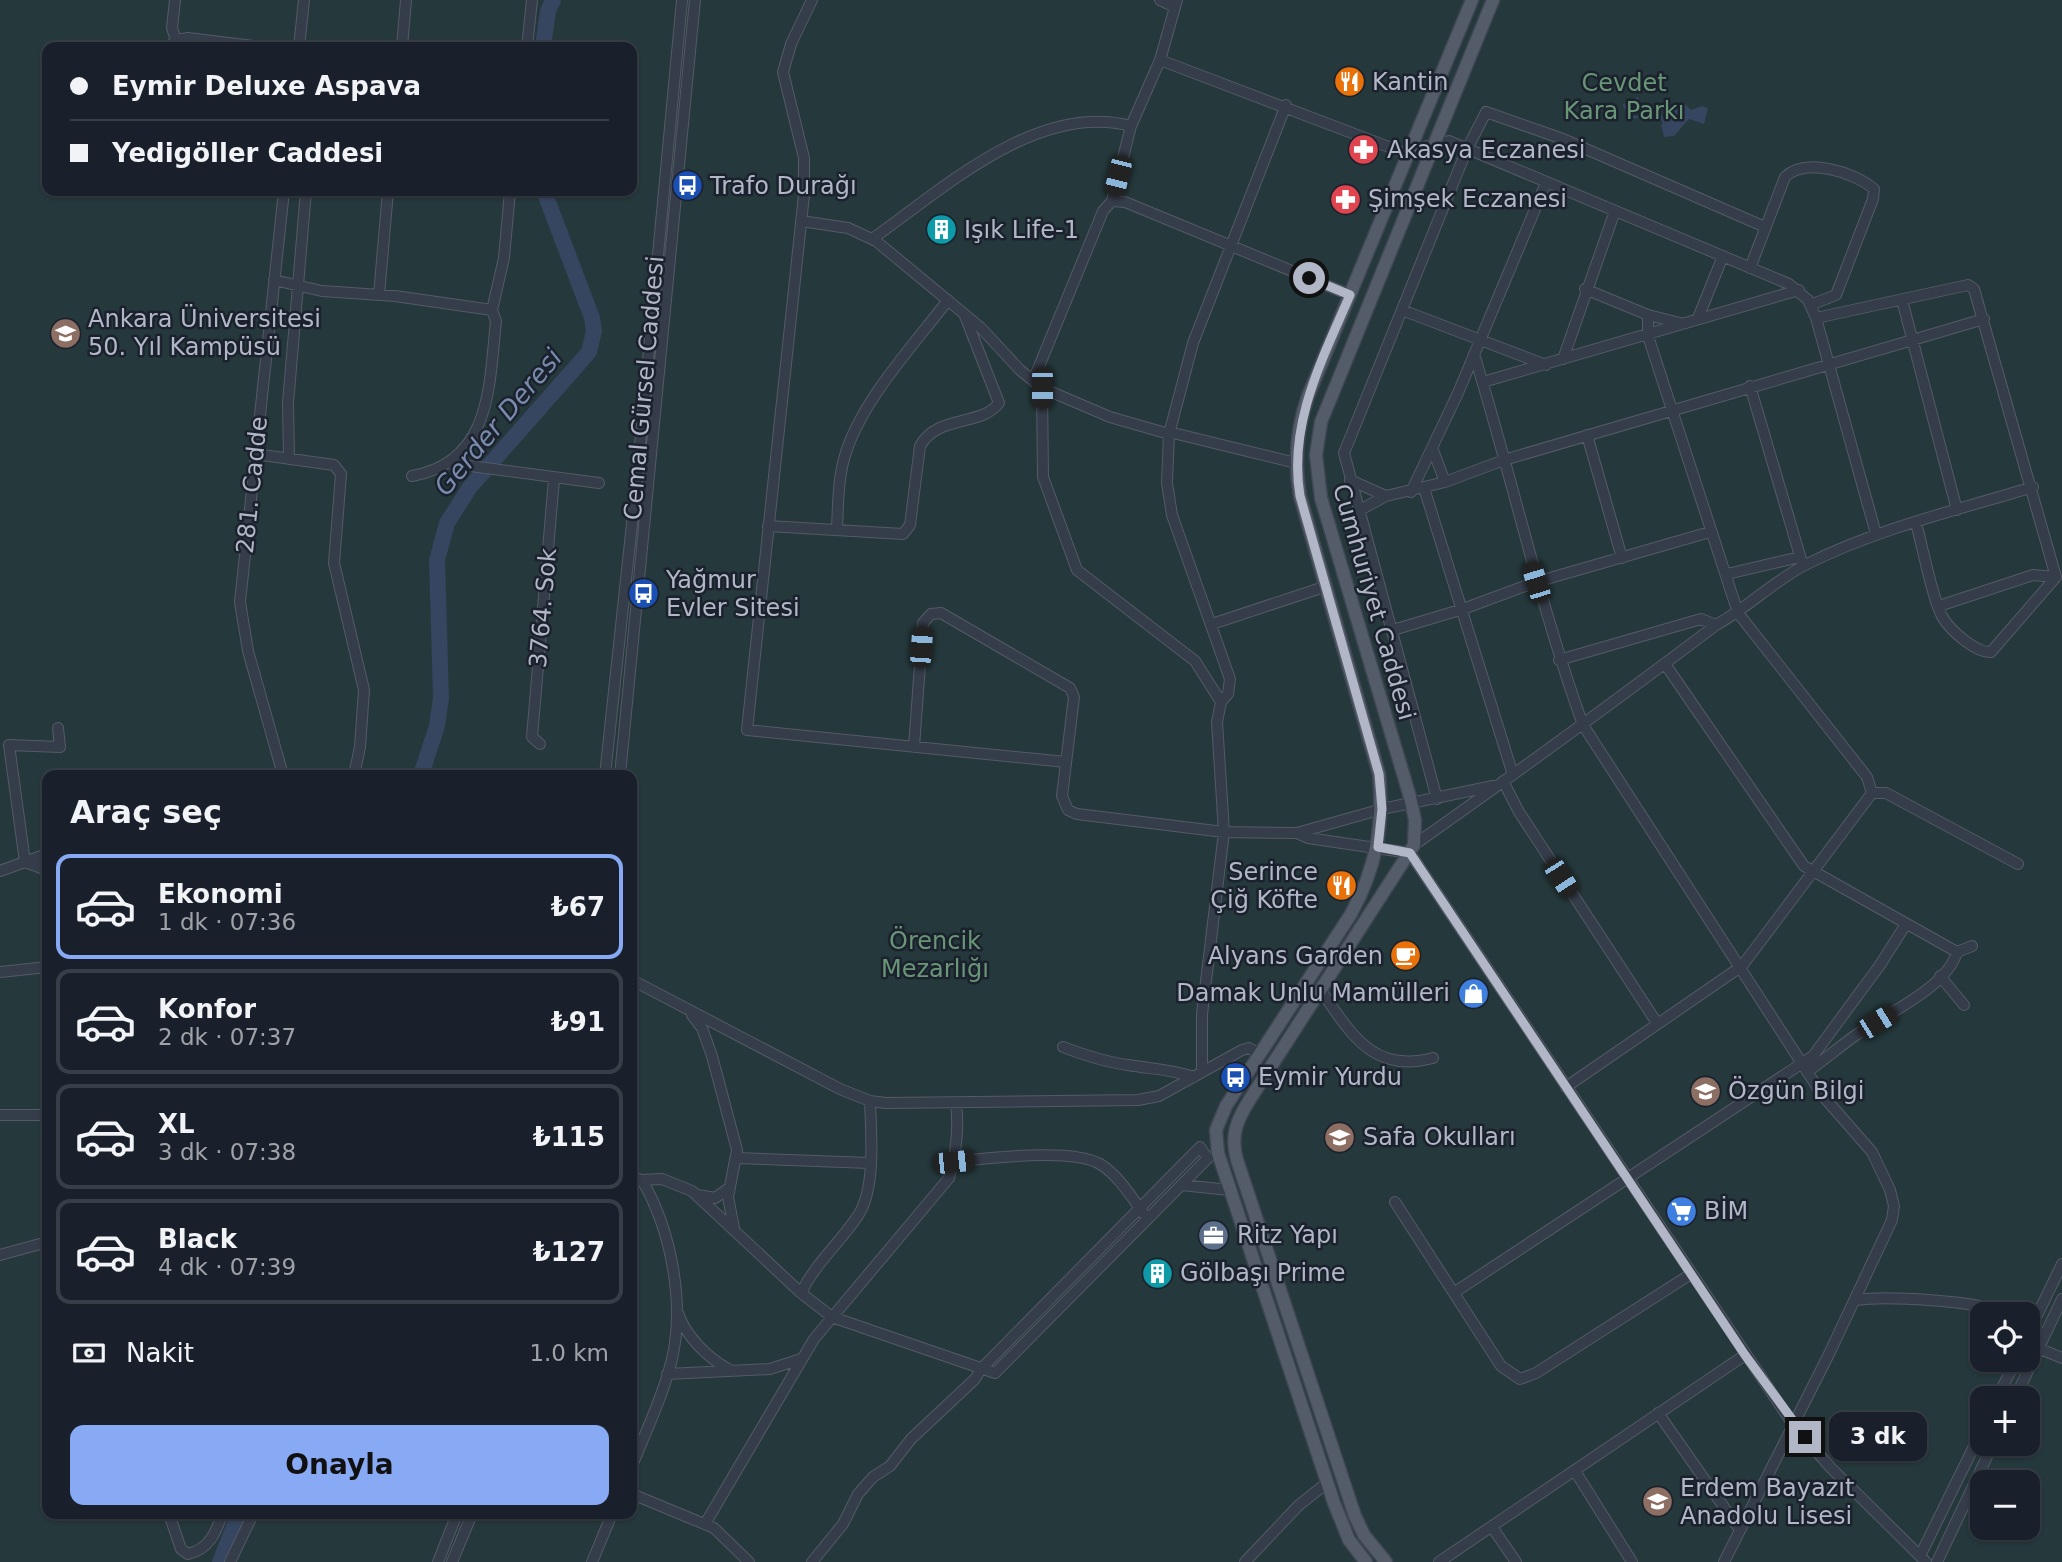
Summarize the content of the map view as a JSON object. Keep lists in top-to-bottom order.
{
  "streets": {
    "main road": ["Cumhuriyet Caddesi"],
    "street": ["Cemal Gürsel Caddesi", "281. Cadde", "3764. Sok"]
  },
  "water": ["Gerder Deresi"],
  "parks": ["Cevdet Kara Parkı", "Örencik Mezarlığı"],
  "places": {
    "restaurant": ["Kantin", "Serince Çiğ Köfte"],
    "pharmacy": ["Akasya Eczanesi", "Şimşek Eczanesi"],
    "bus stop": ["Trafo Durağı", "Yağmur Evler Sitesi", "Eymir Yurdu"],
    "building": ["Işık Life-1", "Gölbaşı Prime"],
    "school or university": [
      "Ankara Üniversitesi 50. Yıl Kampüsü",
      "Özgün Bilgi",
      "Safa Okulları",
      "Erdem Bayazıt Anadolu Lisesi"
    ],
    "cafe": ["Alyans Garden"],
    "shop": ["Damak Unlu Mamülleri"],
    "supermarket": ["BİM"],
    "office": ["Ritz Yapı"]
  },
  "page": {
    "banner": ["Eymir Deluxe Aspava", "Yedigöller Caddesi"],
    "heading": "Araç seç",
    "list": [
      {
        "name": "Ekonomi",
        "note": "1 dk · 07:36",
        "value": "₺67"
      },
      {
        "name": "Konfor",
        "note": "2 dk · 07:37",
        "value": "₺91"
      },
      {
        "name": "XL",
        "note": "3 dk · 07:38",
        "value": "₺115"
      },
      {
        "name": "Black",
        "note": "4 dk · 07:39",
        "value": "₺127"
      }
    ],
    "map_buttons": ["+", "−"],
    "pay": ["Nakit", "1.0 km"],
    "buttons": "Onayla",
    "bubble": "3 dk"
  }
}
